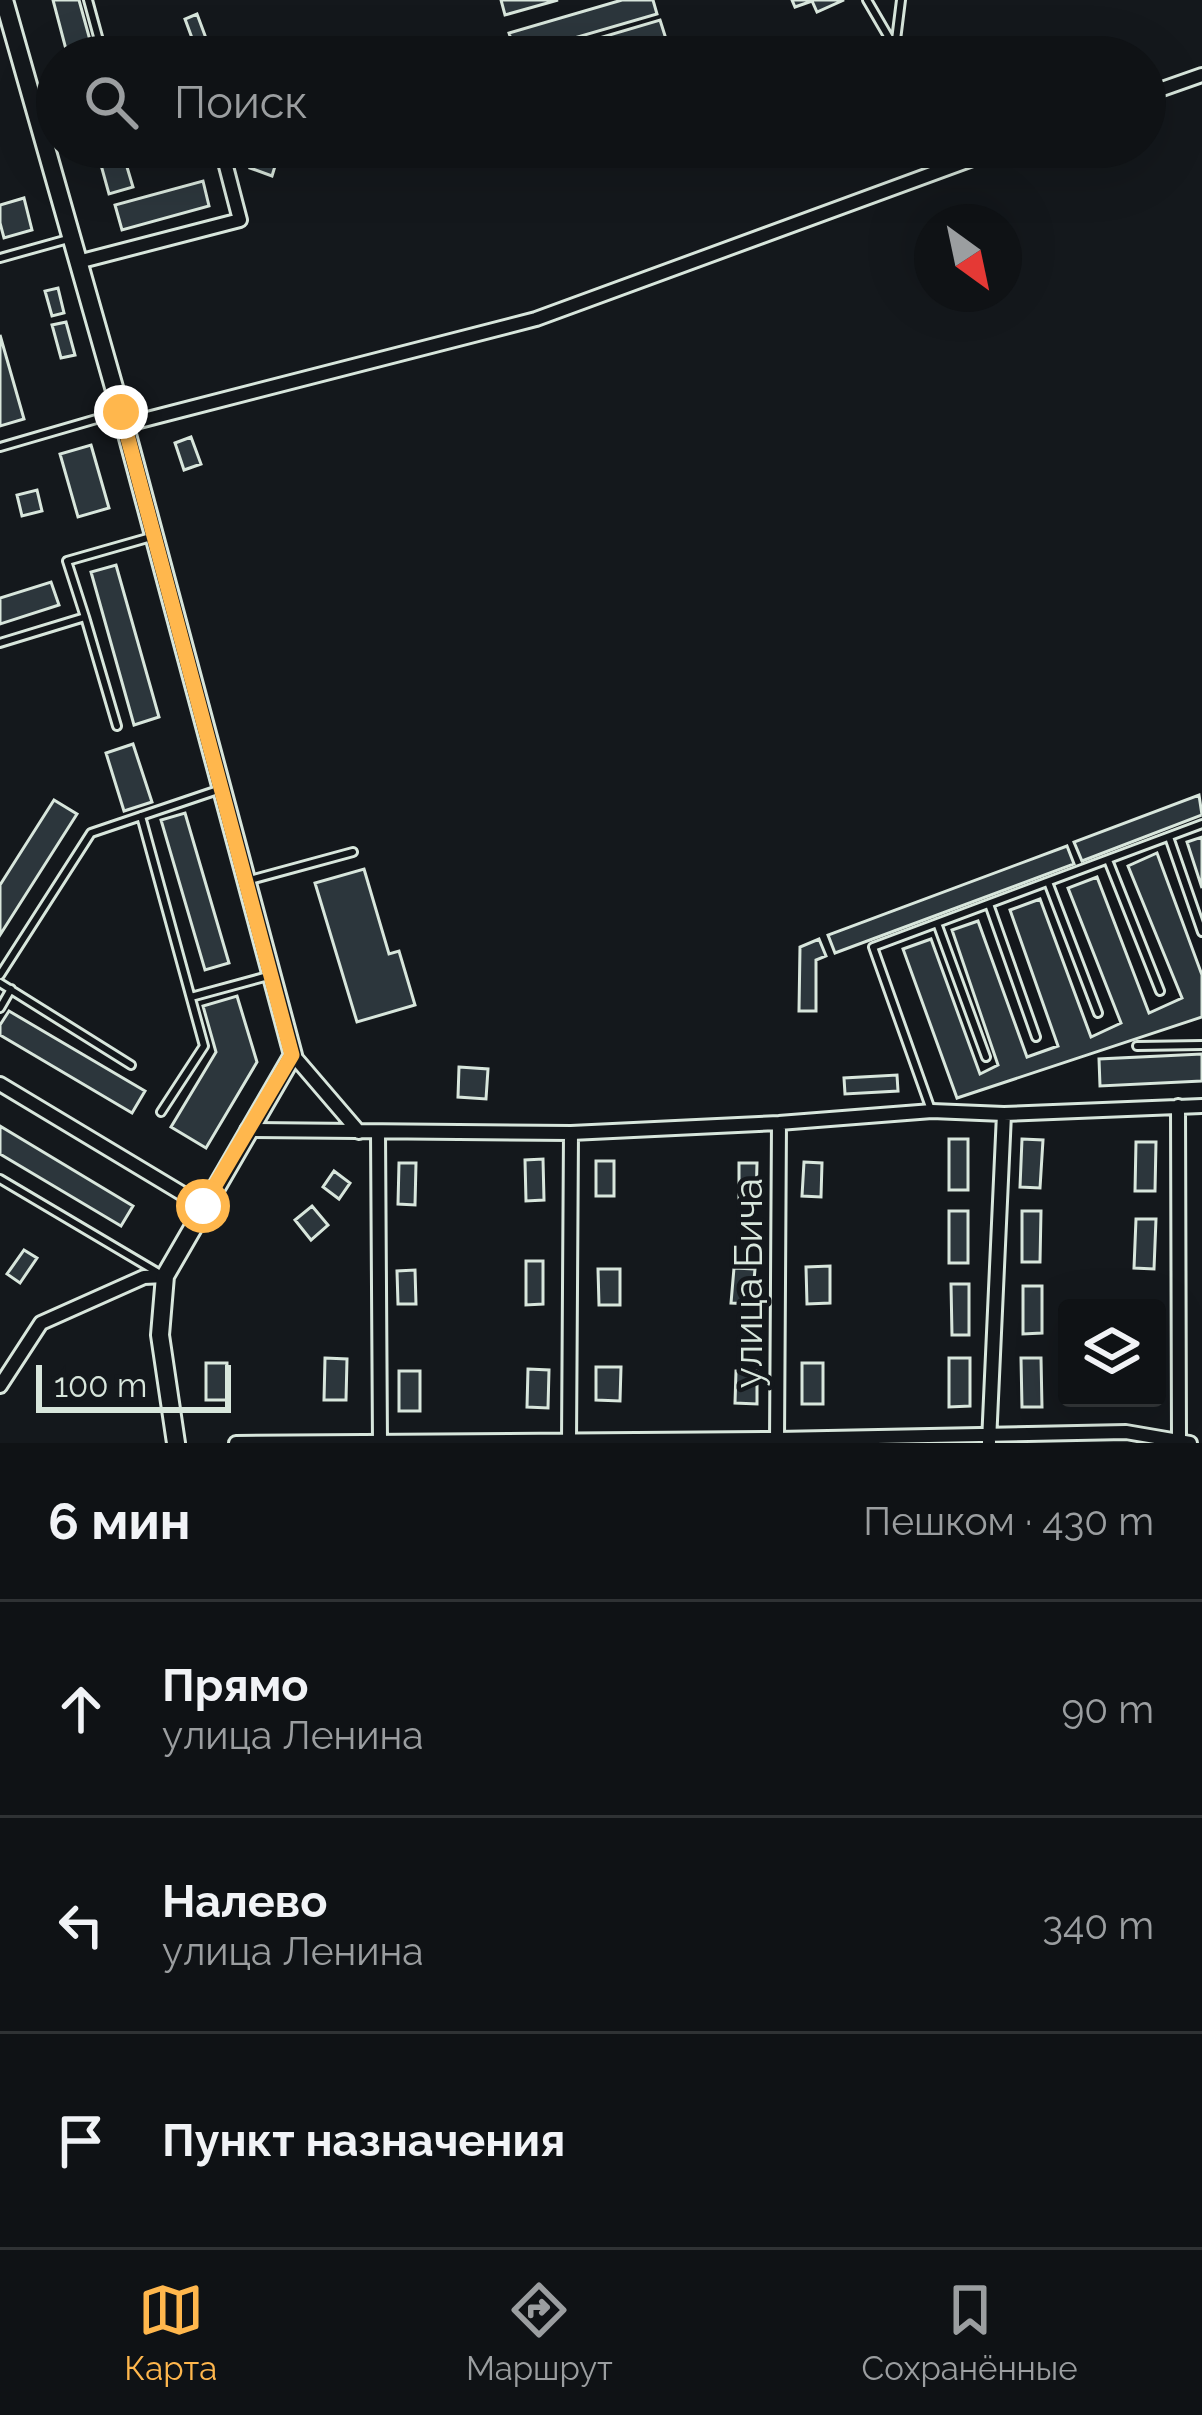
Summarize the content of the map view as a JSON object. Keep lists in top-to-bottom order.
{
  "streets": {
    "street": ["улица Бича"]
  },
  "scale_bar": "100 m",
  "north": "bottom right",
  "page": {
    "search": "Поиск",
    "scale": "100 m",
    "heading": ["6 мин", "Пешком · 430 m"],
    "list": [
      ["Прямо", "улица Ленина", "90 m"],
      ["Налево", "улица Ленина", "340 m"],
      "Пункт назначения"
    ],
    "nav": ["Карта", "Маршрут", "Сохранённые"]
  }
}
